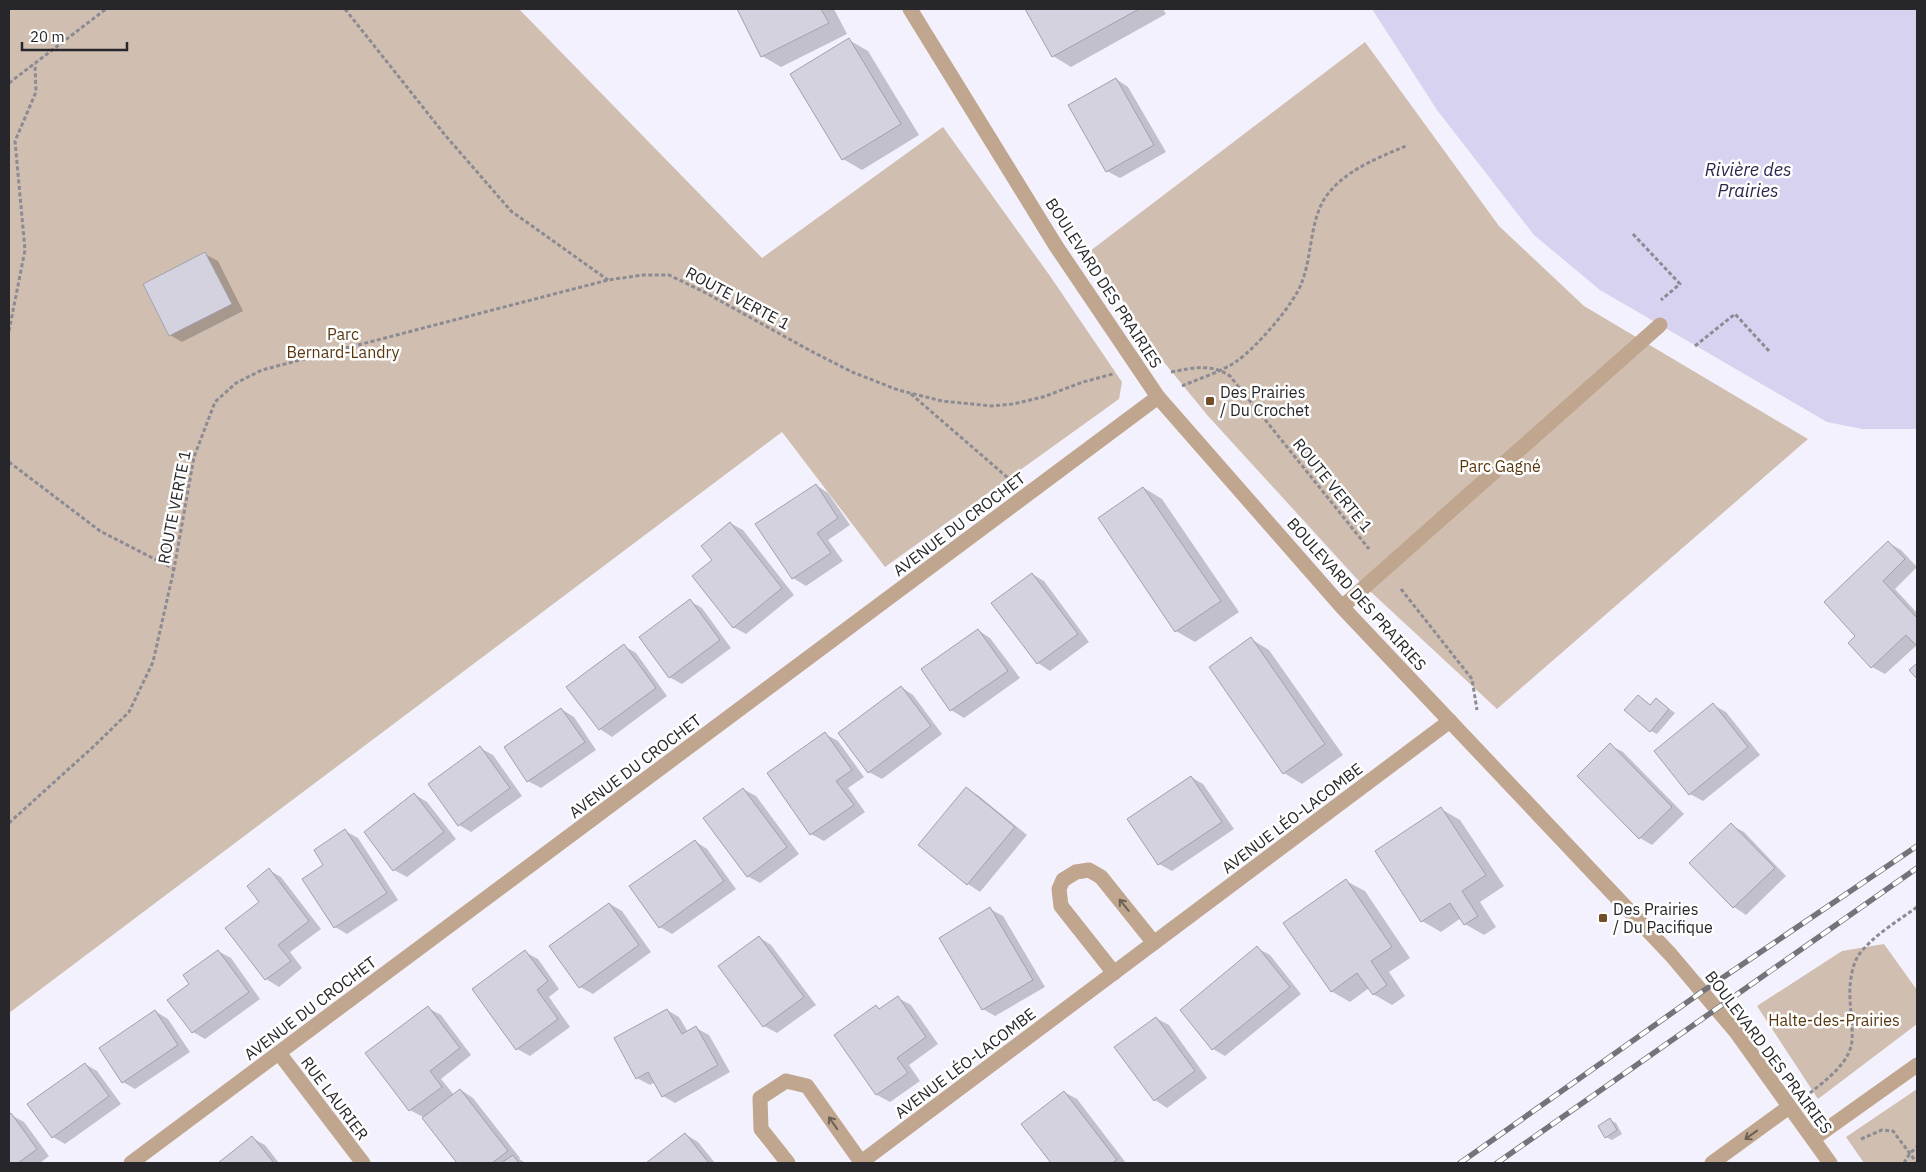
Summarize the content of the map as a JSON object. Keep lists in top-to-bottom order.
{
  "streets": {
    "street": [
      "BOULEVARD DES PRAIRIES",
      "AVENUE DU CROCHET",
      "AVENUE LÉO-LACOMBE",
      "RUE LAURIER"
    ],
    "path": ["ROUTE VERTE 1"]
  },
  "crossings": [
    ["BOULEVARD DES PRAIRIES", "ROUTE VERTE 1"],
    ["BOULEVARD DES PRAIRIES", "AVENUE DU CROCHET"],
    ["BOULEVARD DES PRAIRIES", "AVENUE LÉO-LACOMBE"],
    ["AVENUE DU CROCHET", "RUE LAURIER"]
  ],
  "water": ["Rivière des Prairies"],
  "parks": ["Parc Bernard-Landry", "Parc Gagné", "Halte-des-Prairies"],
  "places": {
    "transit": ["Des Prairies / Du Crochet", "Des Prairies / Du Pacifique"]
  },
  "scale_bar": "20 m"
}
